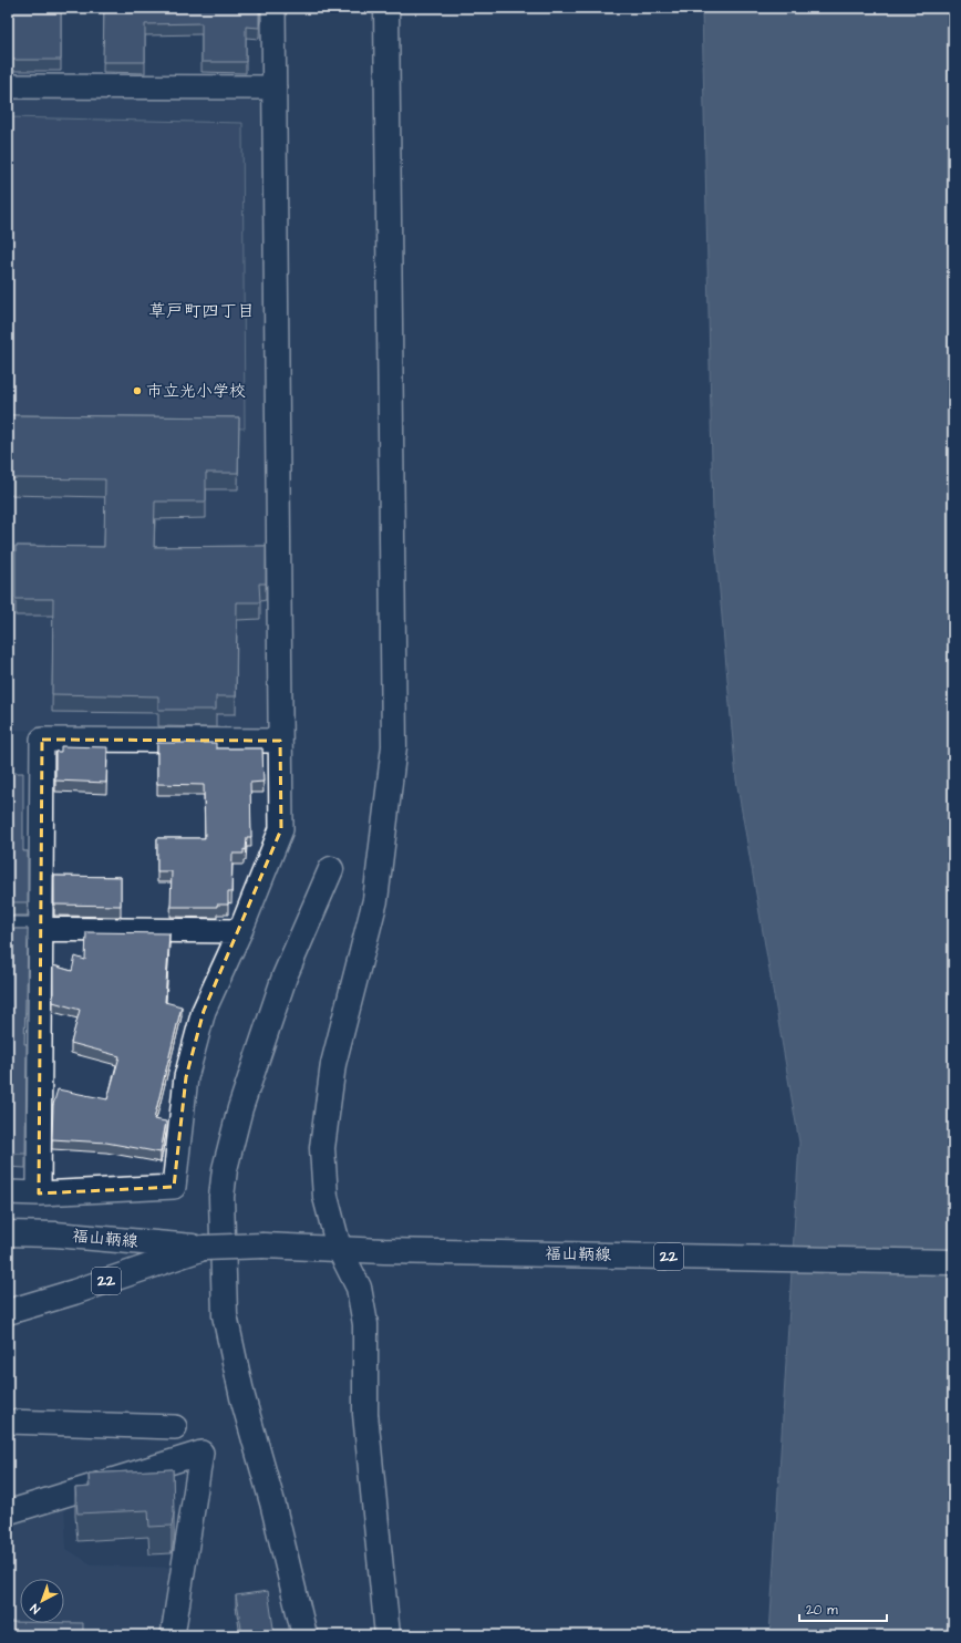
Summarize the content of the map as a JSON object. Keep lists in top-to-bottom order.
{
  "streets": {
    "street": ["福山鞆線", "22"]
  },
  "districts": ["草戸町四丁目"],
  "places": ["市立光小学校"],
  "scale_bar": "20 m",
  "north": "bottom left"
}
